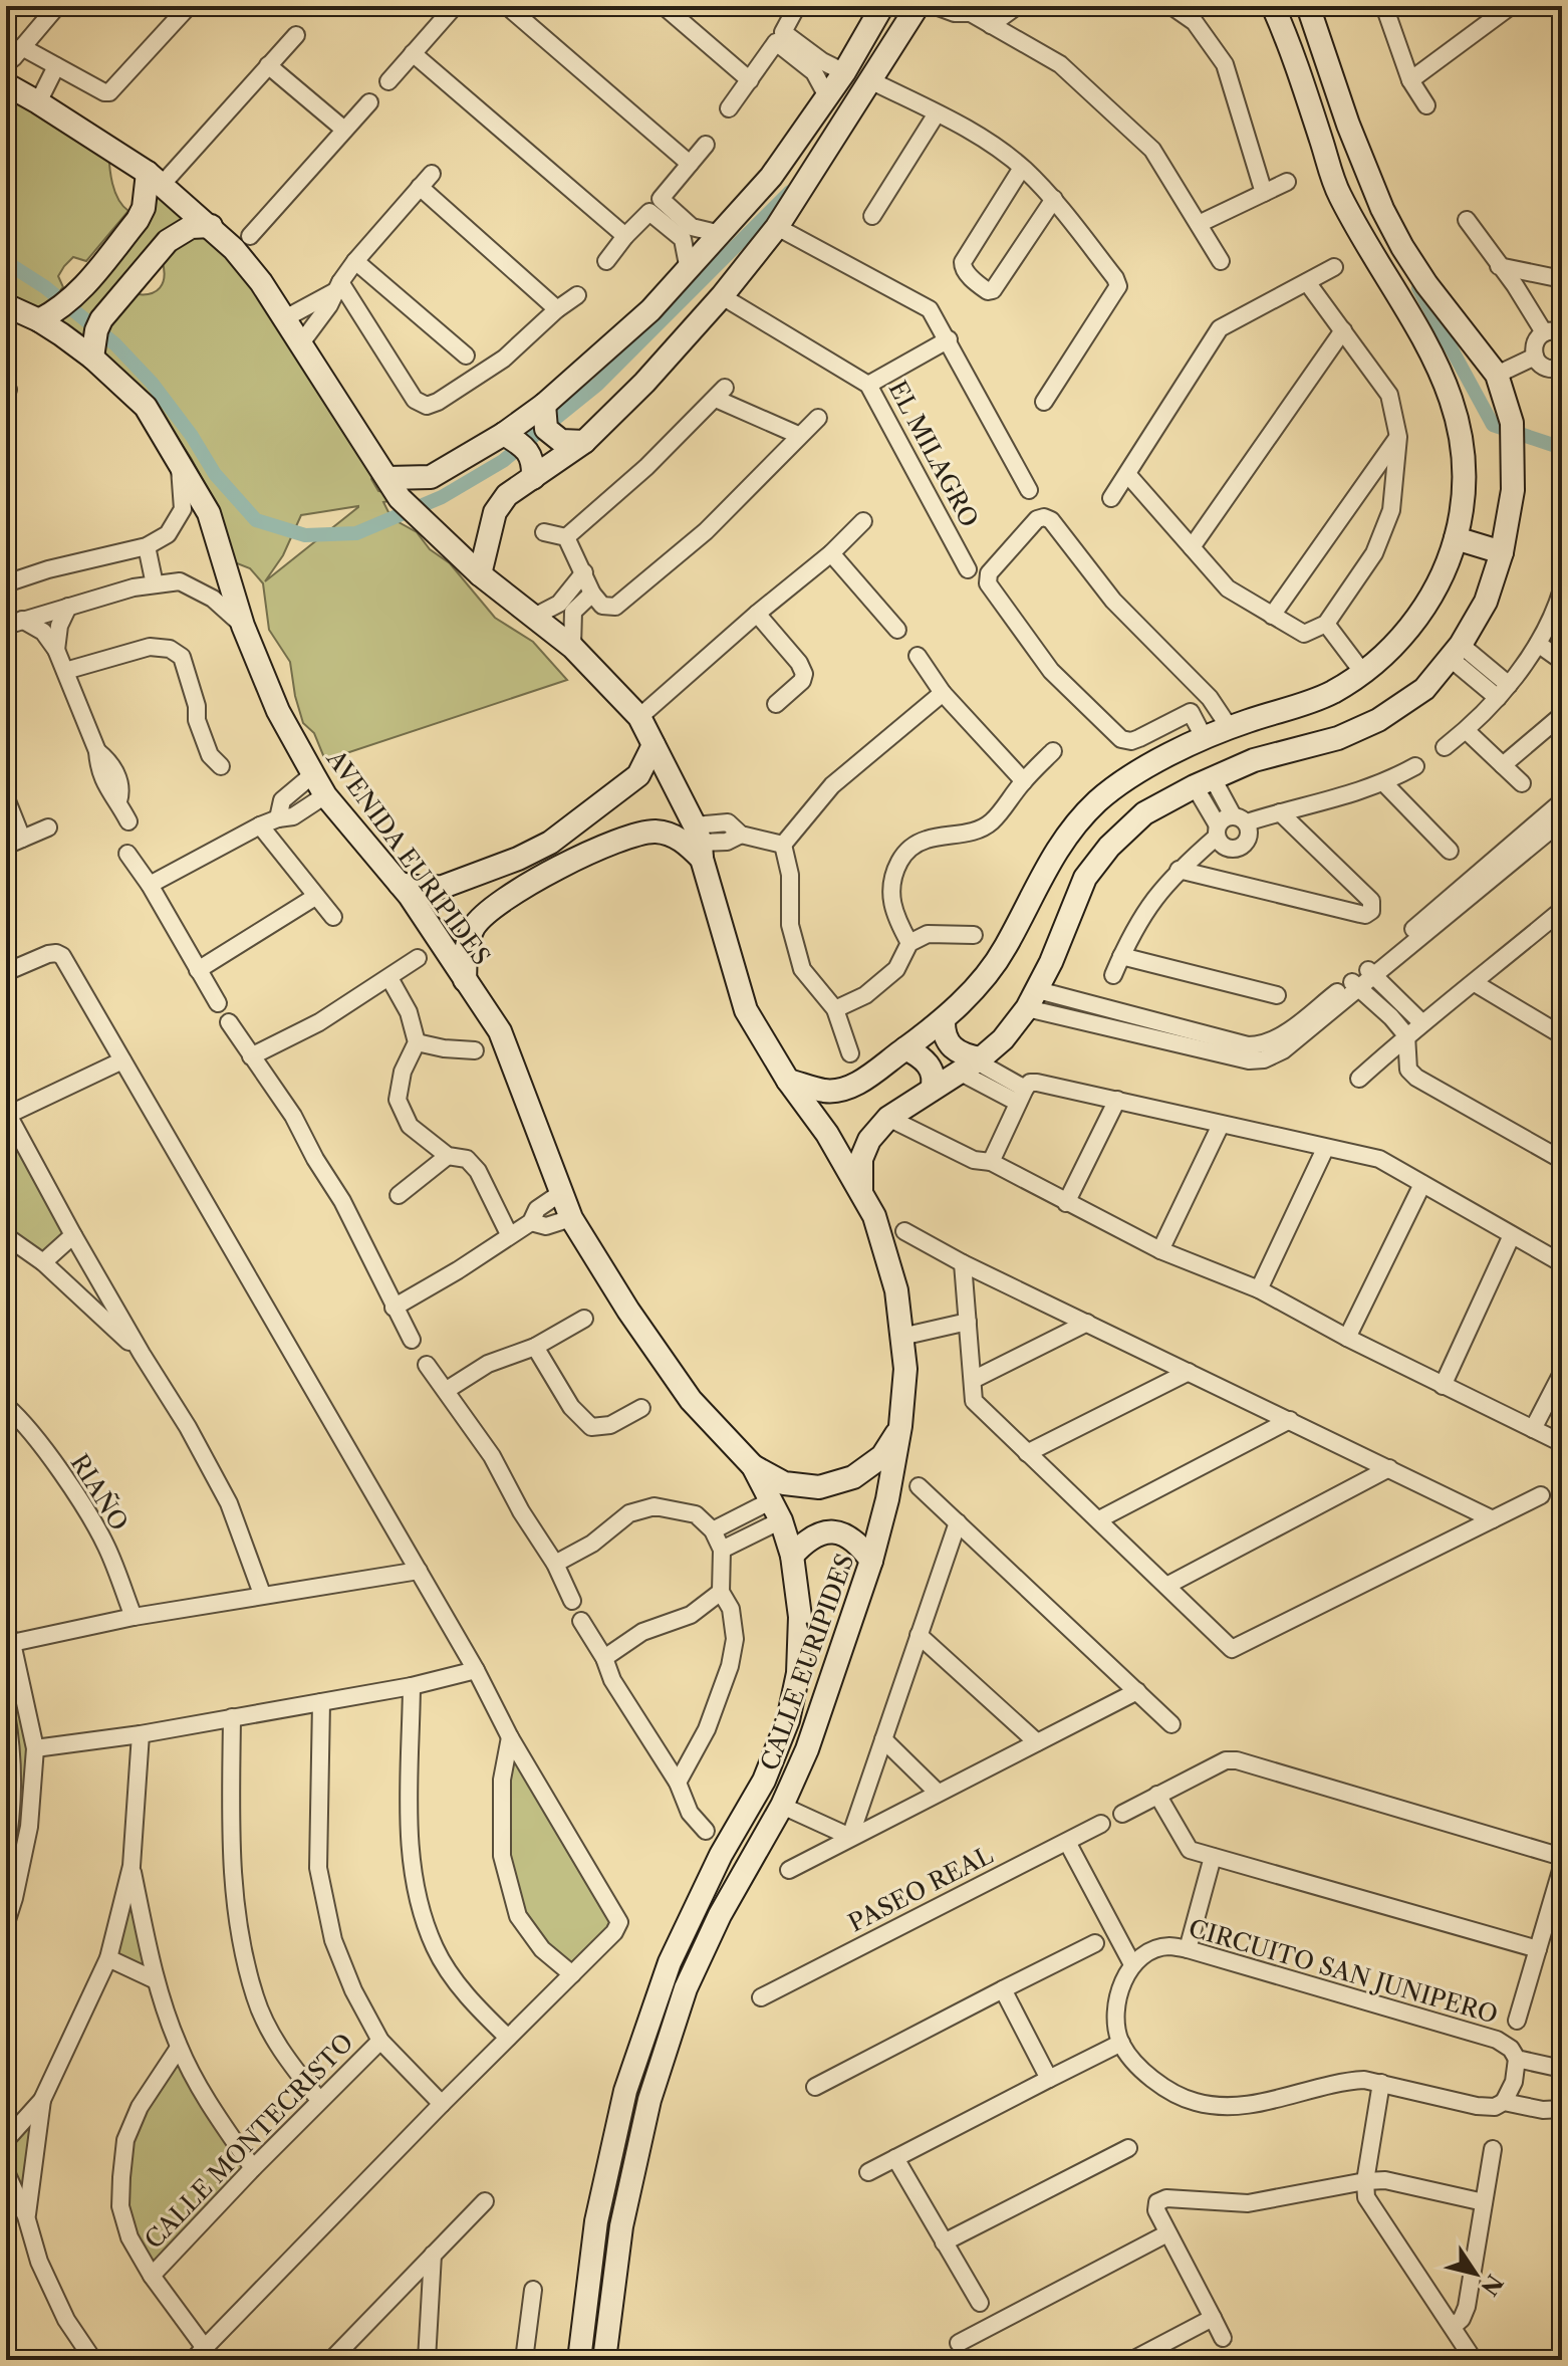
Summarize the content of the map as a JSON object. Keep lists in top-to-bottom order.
{
  "streets": {
    "street": [
      "EL MILAGRO",
      "AVENIDA EURIPIDES",
      "RIAÑO",
      "CALLE EURÍPIDES",
      "PASEO REAL",
      "CIRCUITO SAN JUNIPERO",
      "CALLE MONTECRISTO"
    ]
  },
  "crossings": [
    ["AVENIDA EURIPIDES", "CALLE EURÍPIDES"]
  ],
  "north": "bottom right"
}
